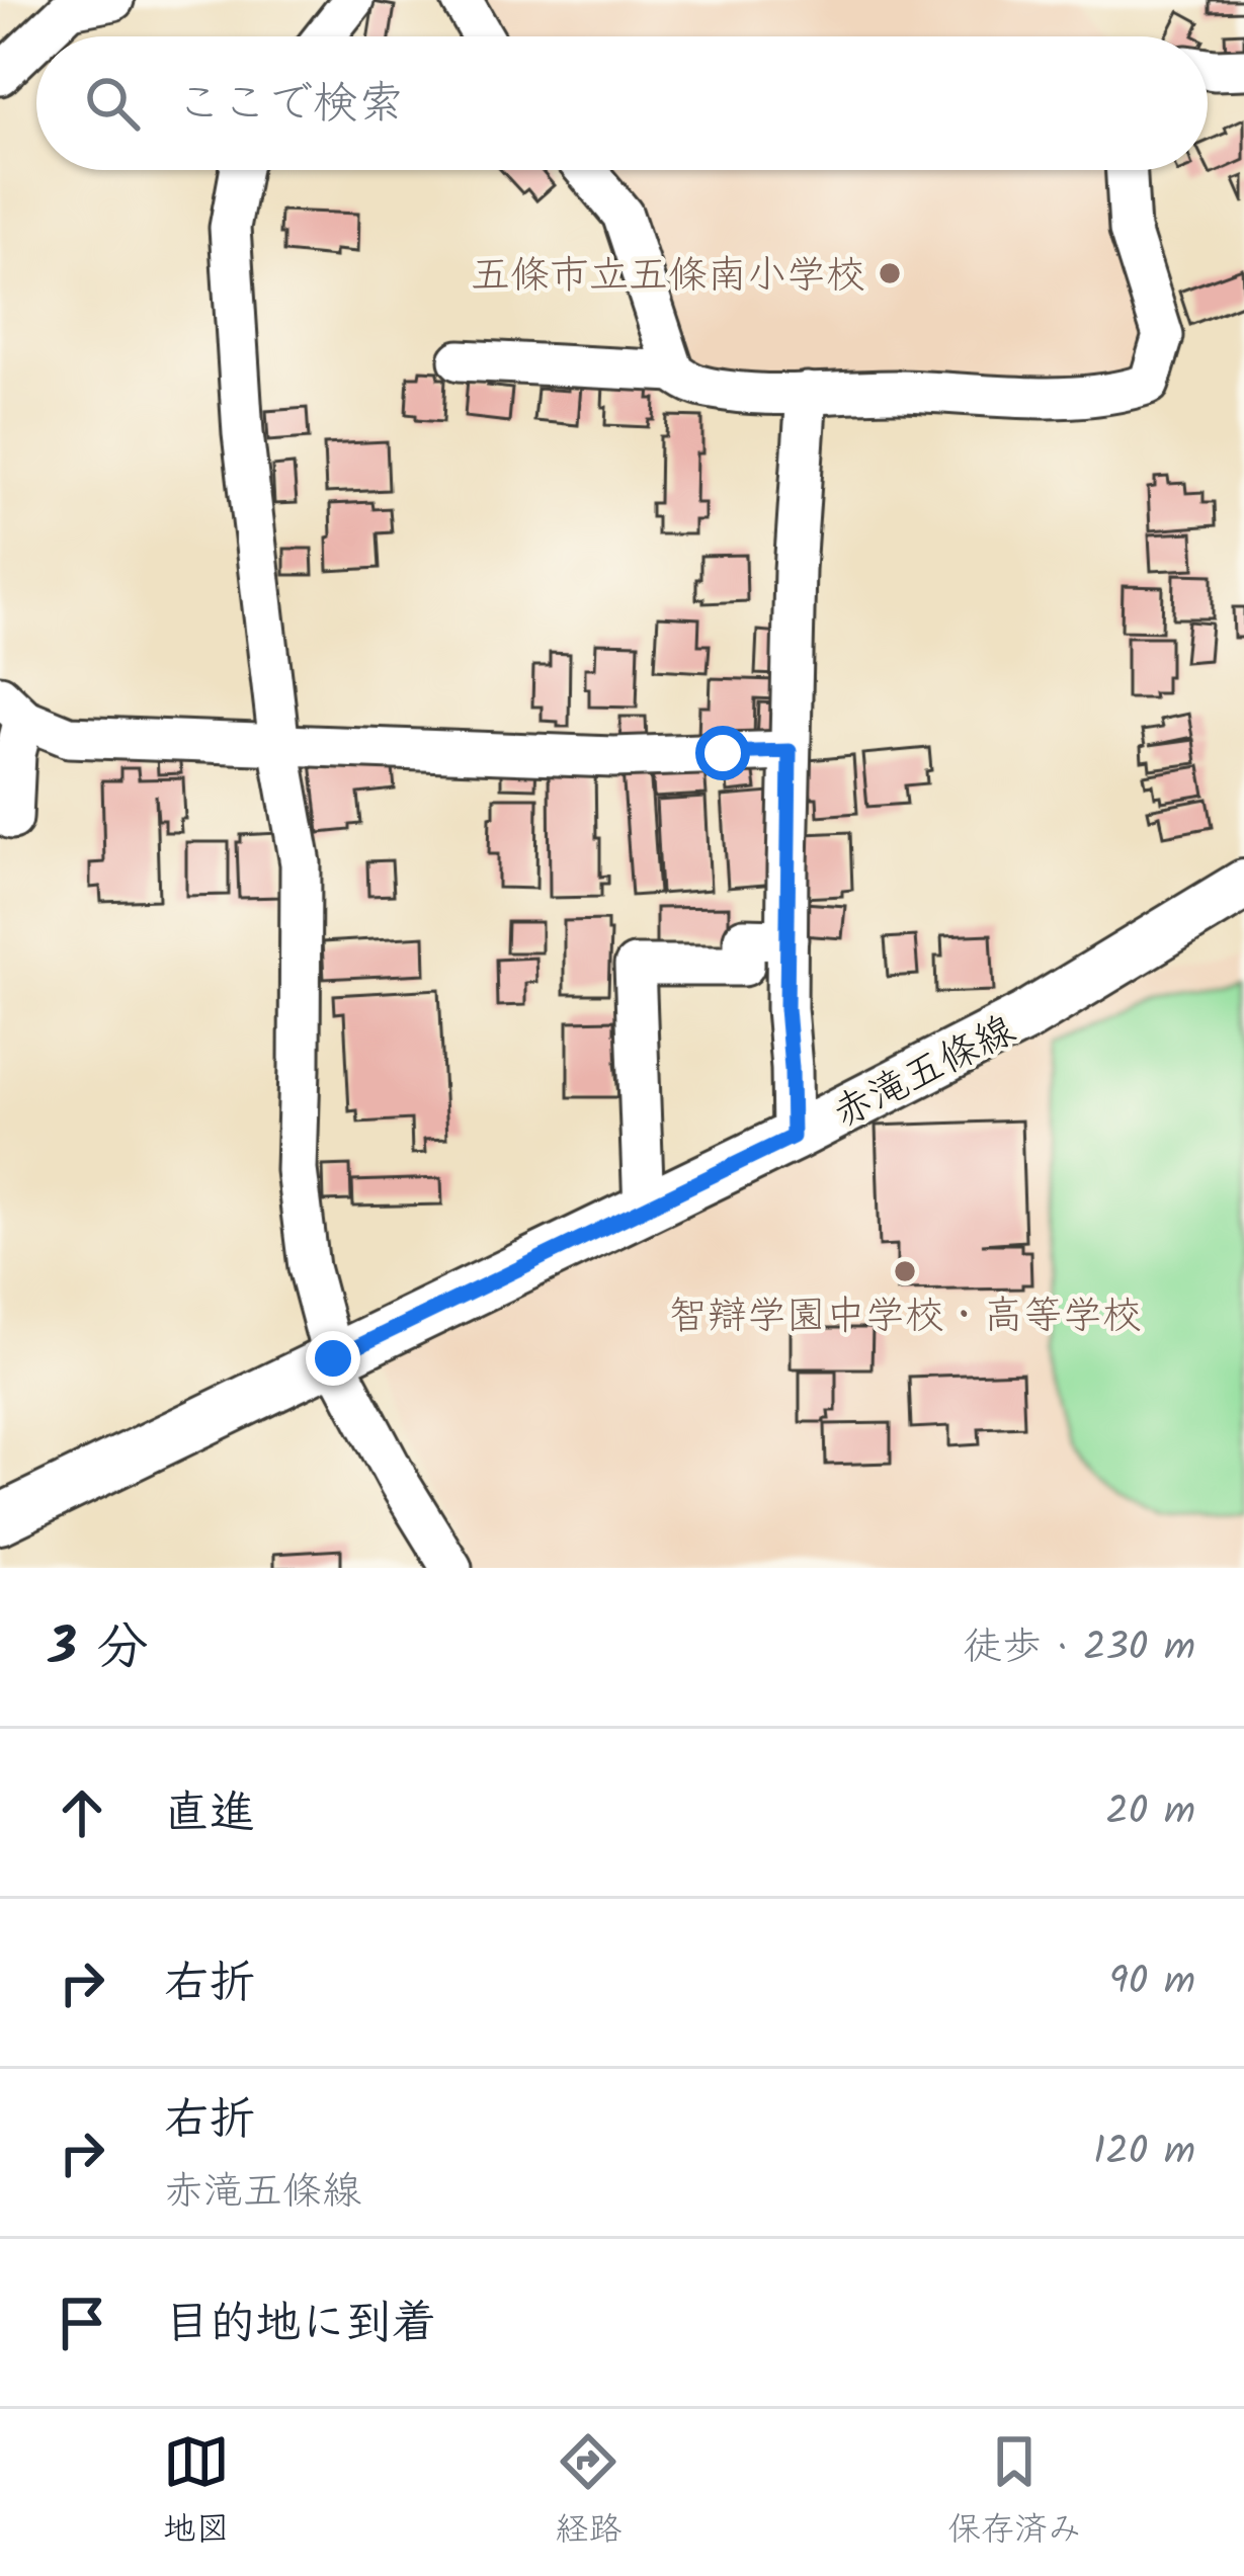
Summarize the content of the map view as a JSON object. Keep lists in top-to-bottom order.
{
  "streets": {
    "main road": ["赤滝五條線"]
  },
  "places": ["五條市立五條南小学校", "智辯学園中学校・高等学校"],
  "page": {
    "search": "ここで検索",
    "heading": ["3 分", "徒歩 · 230 m"],
    "list": [
      ["直進", "20 m"],
      ["右折", "90 m"],
      ["右折", "赤滝五條線", "120 m"],
      "目的地に到着"
    ],
    "nav": ["地図", "経路", "保存済み"]
  }
}
